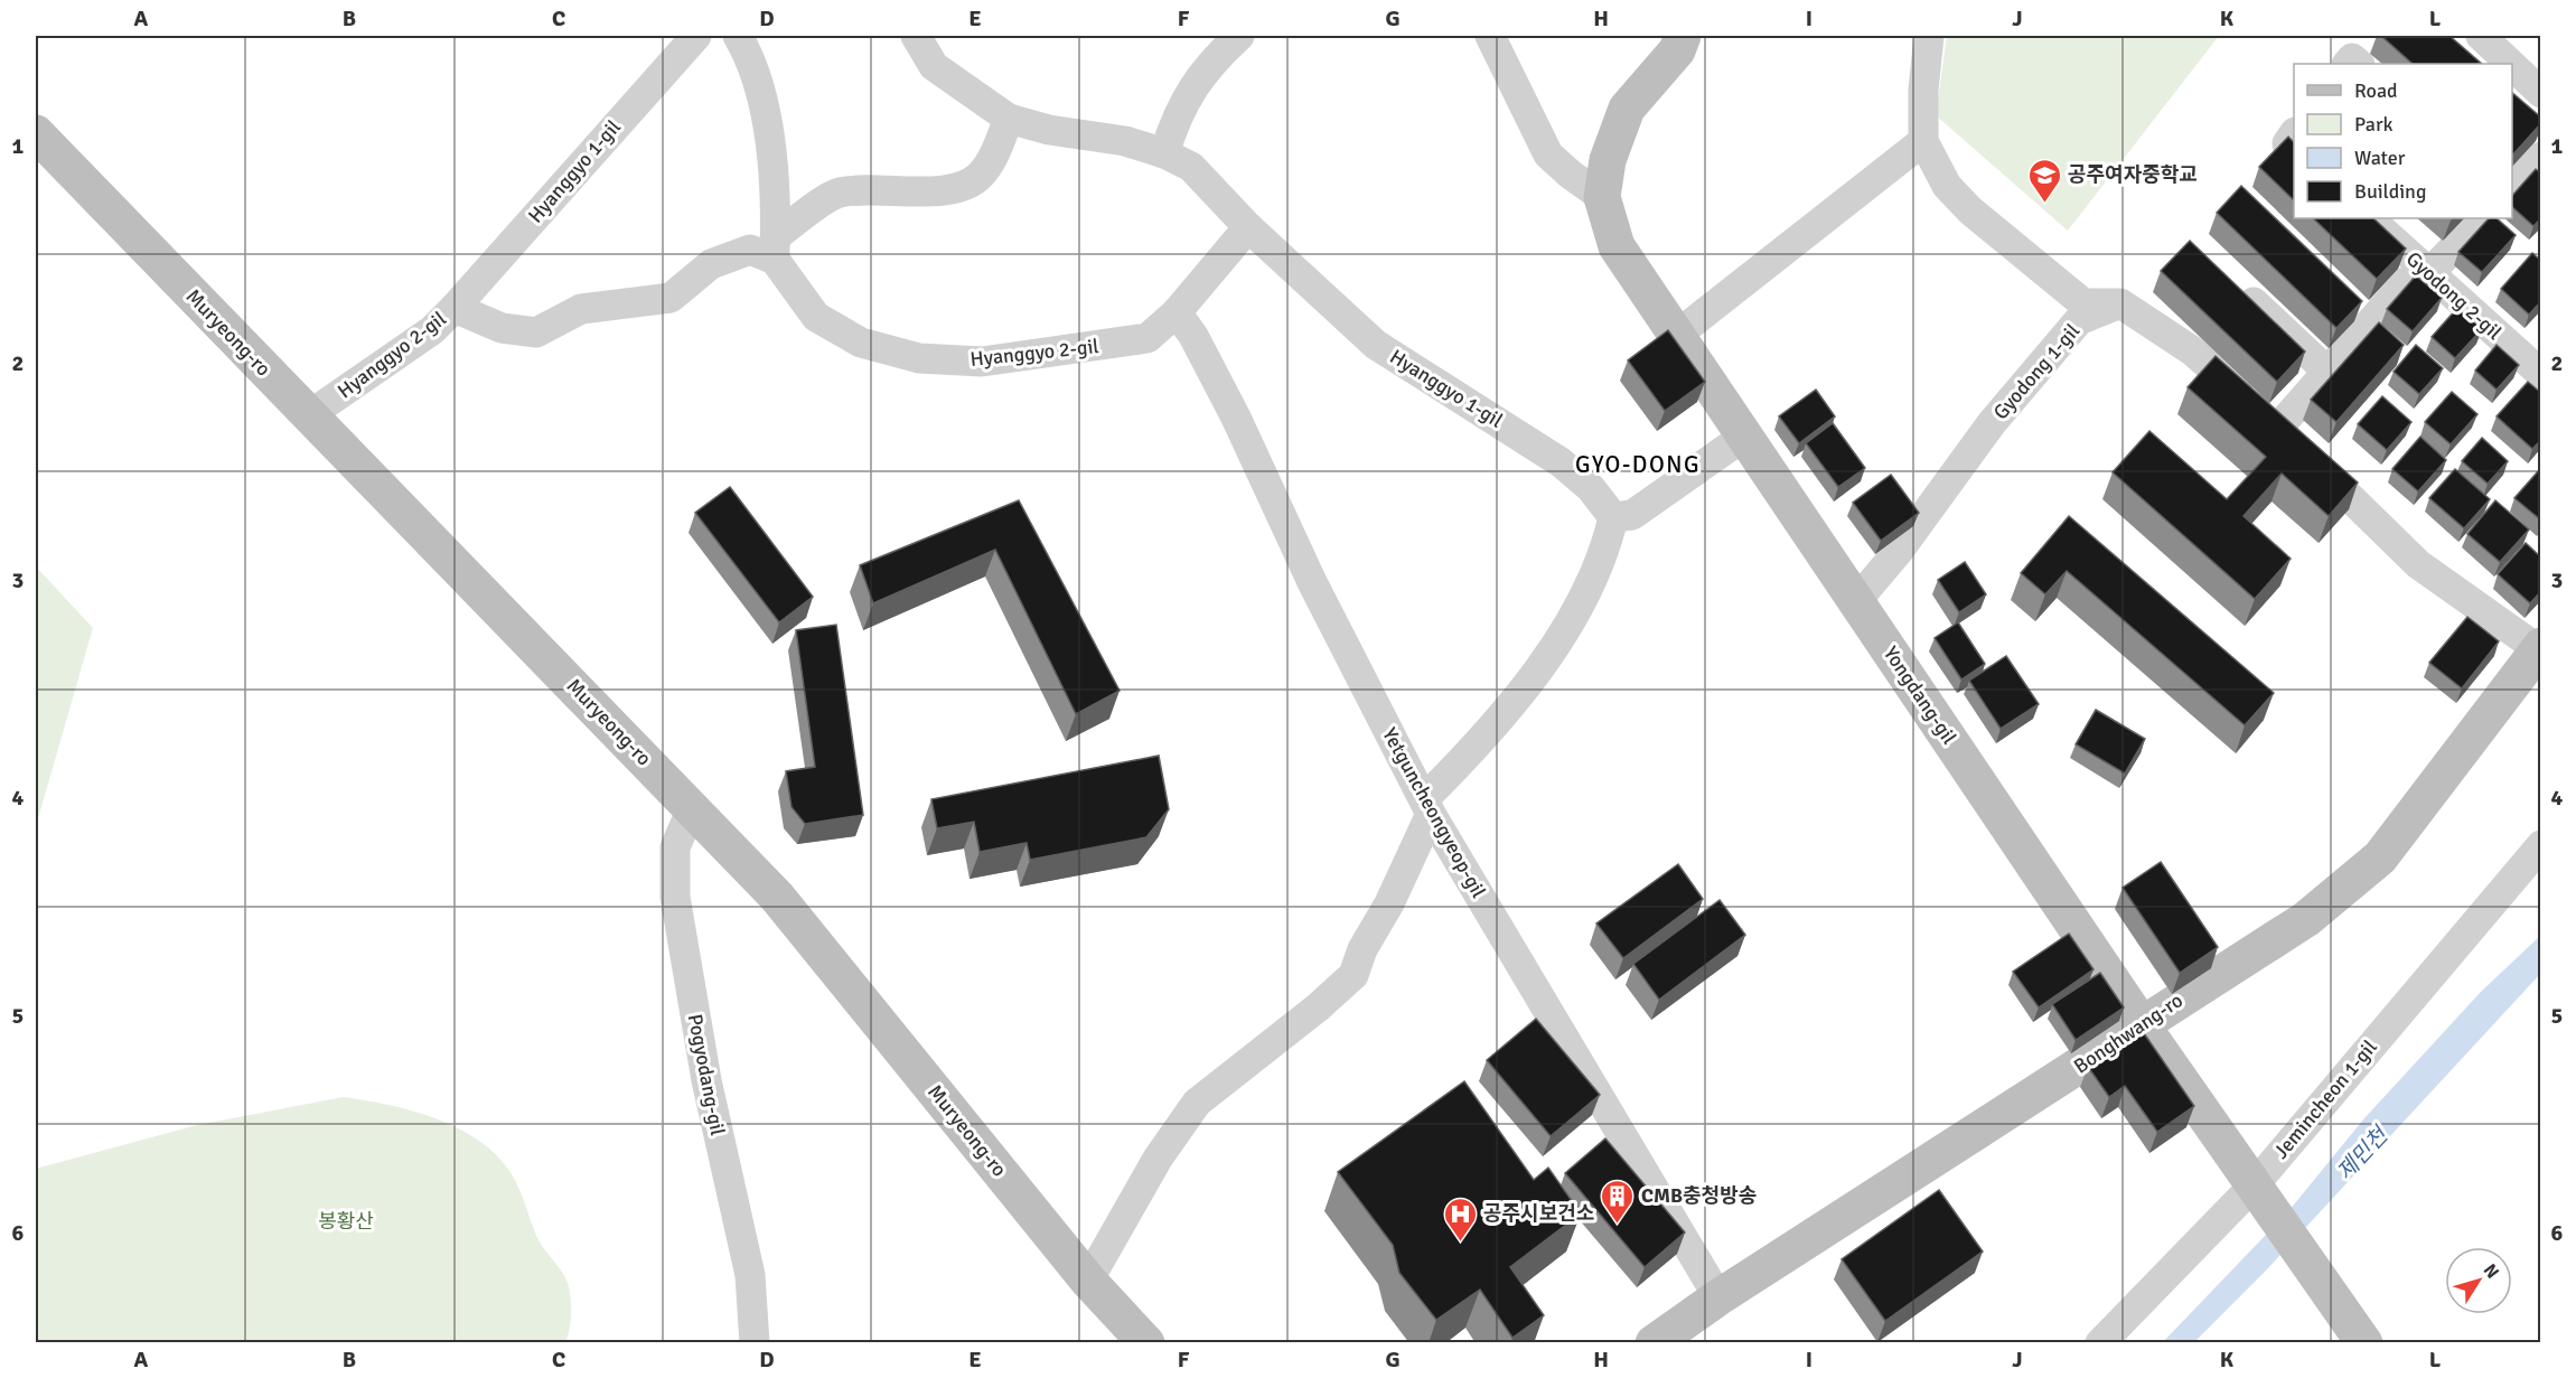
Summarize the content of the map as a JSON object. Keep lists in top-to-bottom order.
{
  "streets": {
    "main road": ["Muryeong-ro", "Yongdang-gil", "Bonghwang-ro"],
    "street": [
      "Hyanggyo 1-gil",
      "Gyodong 2-gil",
      "Hyanggyo 2-gil",
      "Gyodong 1-gil",
      "Yetguncheongyeop-gil",
      "Pogyodang-gil",
      "Jemincheon 1-gil"
    ]
  },
  "crossings": [
    ["Hyanggyo 1-gil", "Hyanggyo 2-gil"],
    ["Muryeong-ro", "Hyanggyo 2-gil"],
    ["Muryeong-ro", "Pogyodang-gil"],
    ["Hyanggyo 2-gil", "Yetguncheongyeop-gil"],
    ["Gyodong 1-gil", "Yongdang-gil"],
    ["Yongdang-gil", "Bonghwang-ro"],
    ["Yongdang-gil", "Jemincheon 1-gil"],
    ["Yetguncheongyeop-gil", "Bonghwang-ro"]
  ],
  "districts": ["GYO-DONG"],
  "water": ["제민천"],
  "parks": ["봉황산"],
  "places": {
    "school or university": ["공주여자중학교"],
    "building": ["CMB충청방송"],
    "hospital": ["공주시보건소"]
  },
  "legend": [
    "Road",
    "Park",
    "Water",
    "Building"
  ],
  "north": "top right",
  "grid": {
    "columns": [
      "A",
      "B",
      "C",
      "D",
      "E",
      "F",
      "G",
      "H",
      "I",
      "J",
      "K",
      "L"
    ],
    "rows": [
      "1",
      "2",
      "3",
      "4",
      "5",
      "6"
    ]
  }
}
